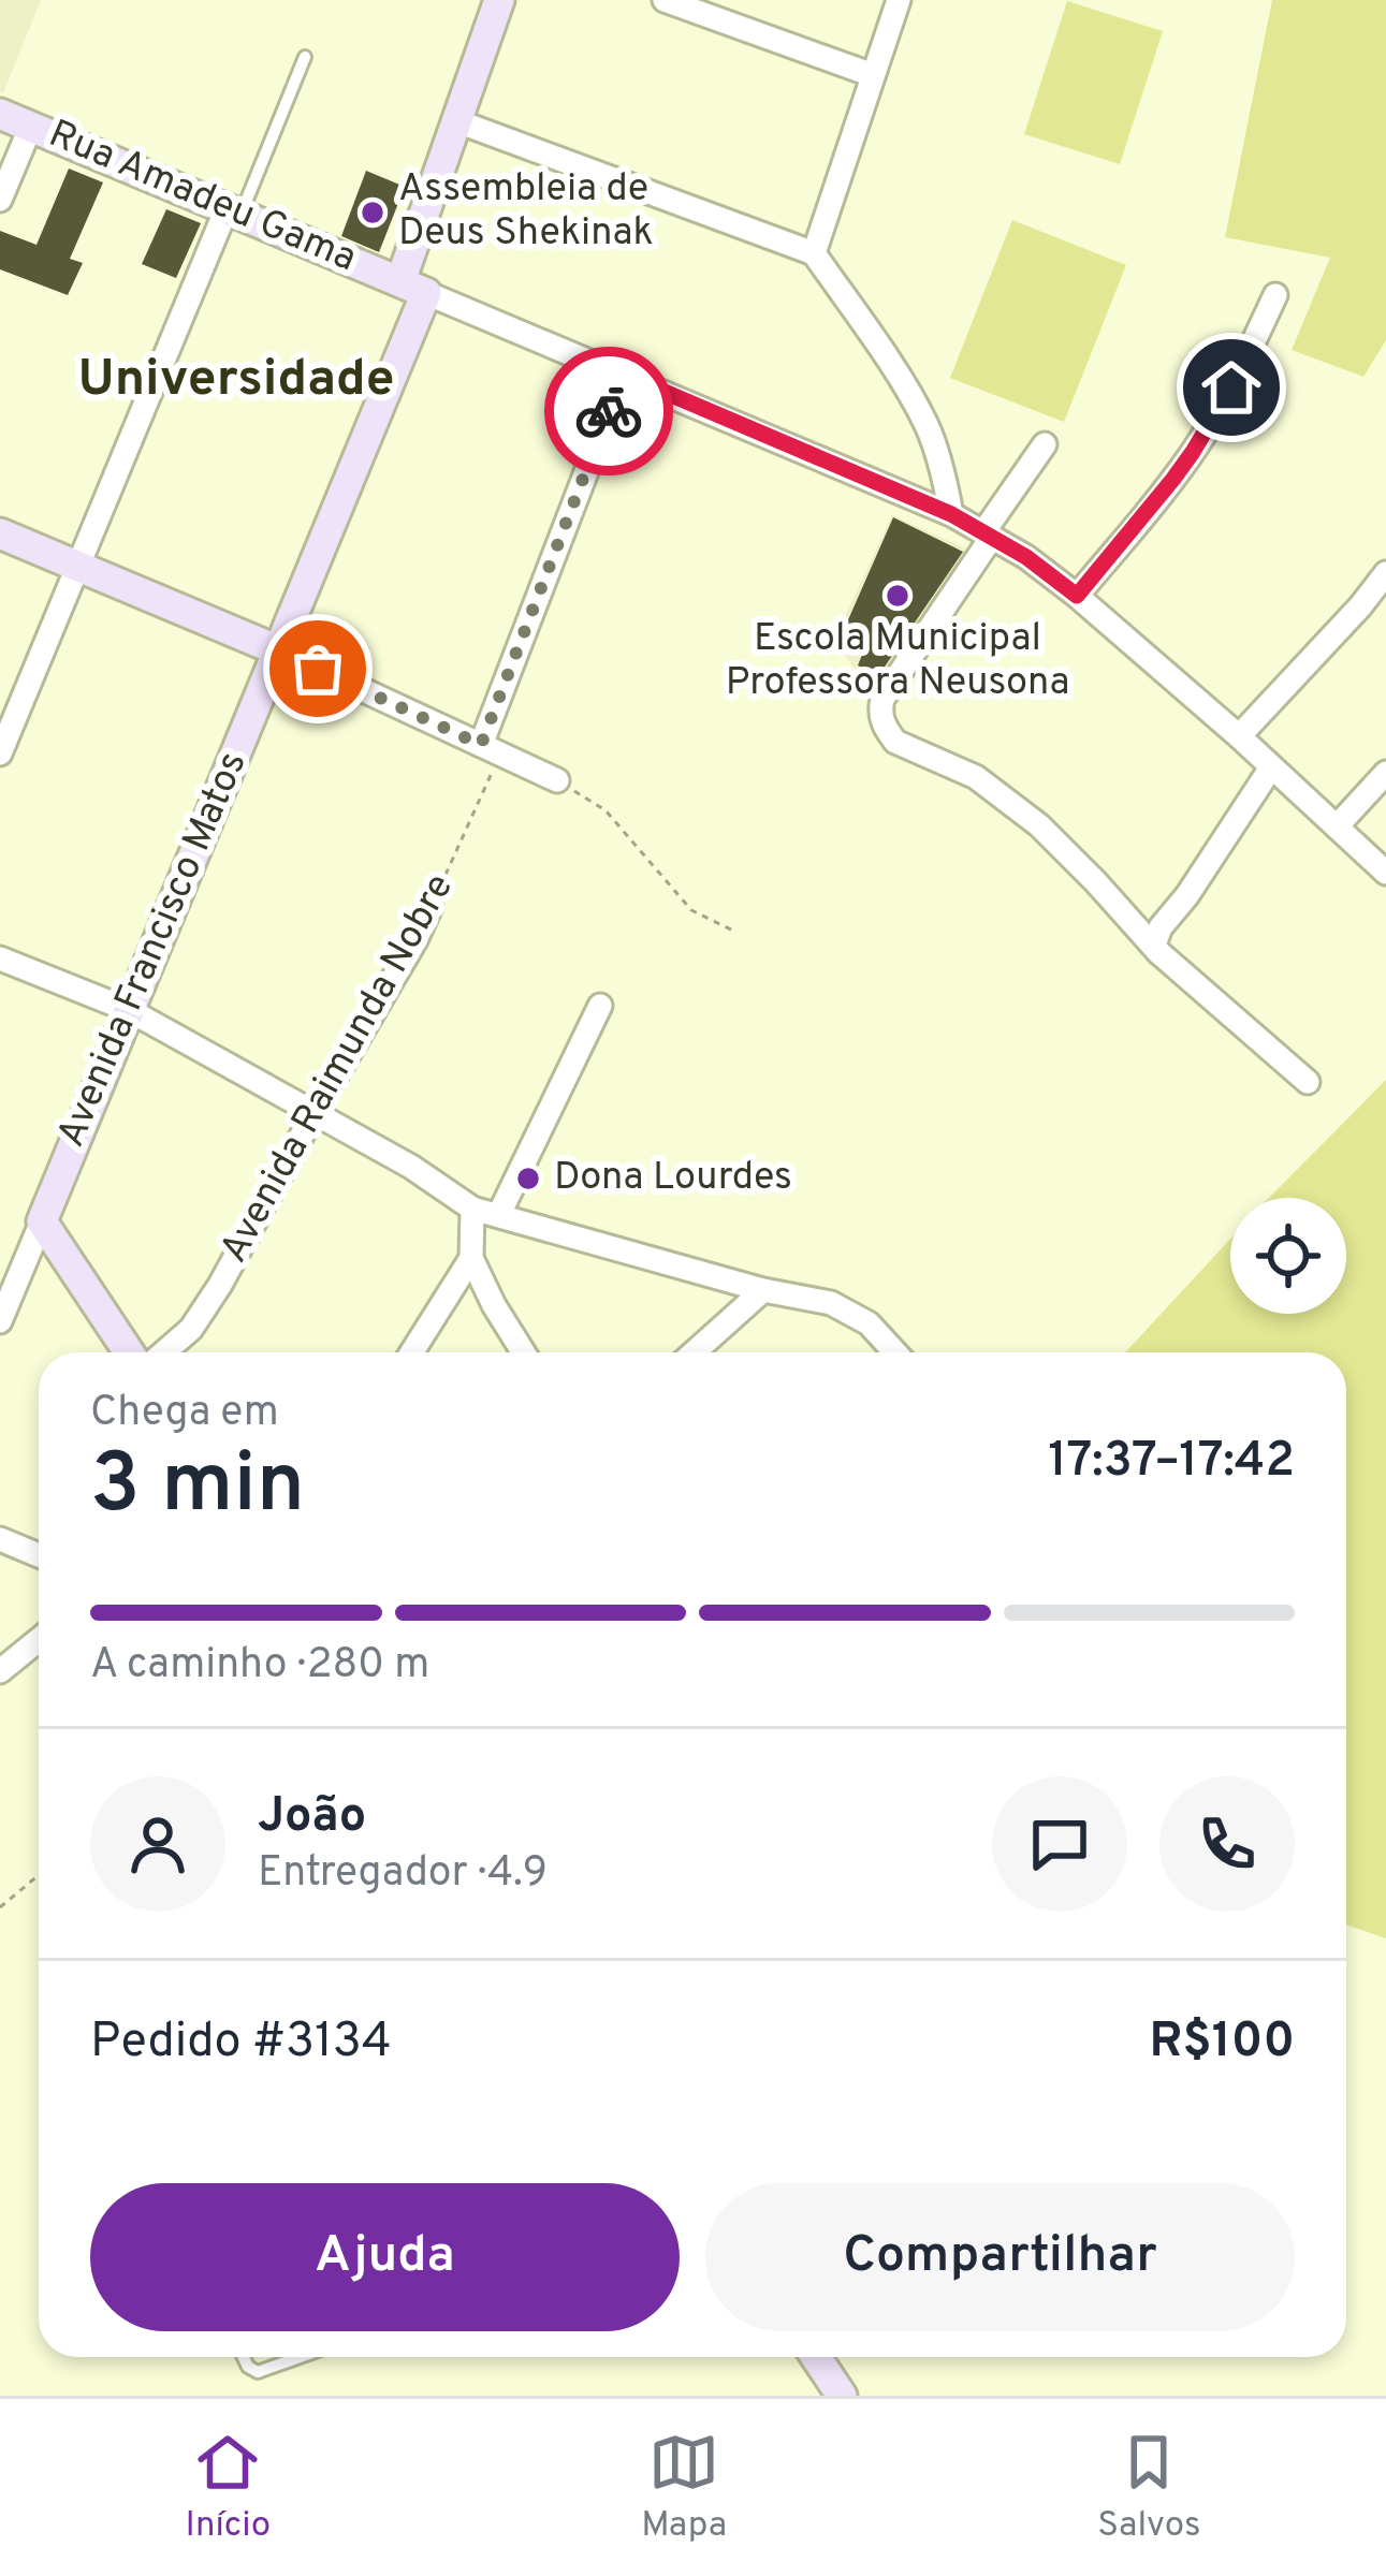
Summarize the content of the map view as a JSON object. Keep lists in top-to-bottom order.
{
  "streets": {
    "street": ["Rua Amadeu Gama", "Avenida Francisco Matos", "Avenida Raimunda Nobre"]
  },
  "crossings": [
    ["Rua Amadeu Gama", "Avenida Francisco Matos"]
  ],
  "districts": ["Universidade"],
  "places": ["Assembleia de Deus Shekinak", "Escola Municipal Professora Neusona", "Dona Lourdes"],
  "page": {
    "heading": ["3 min", "Chega em", "17:37–17:42"],
    "panel": [
      "João",
      "Entregador · 4.9",
      "Pedido #3134",
      "R$100"
    ],
    "bar": "A caminho · 280 m",
    "buttons": ["Ajuda", "Compartilhar"],
    "tabs": ["Início", "Mapa", "Salvos"]
  }
}
